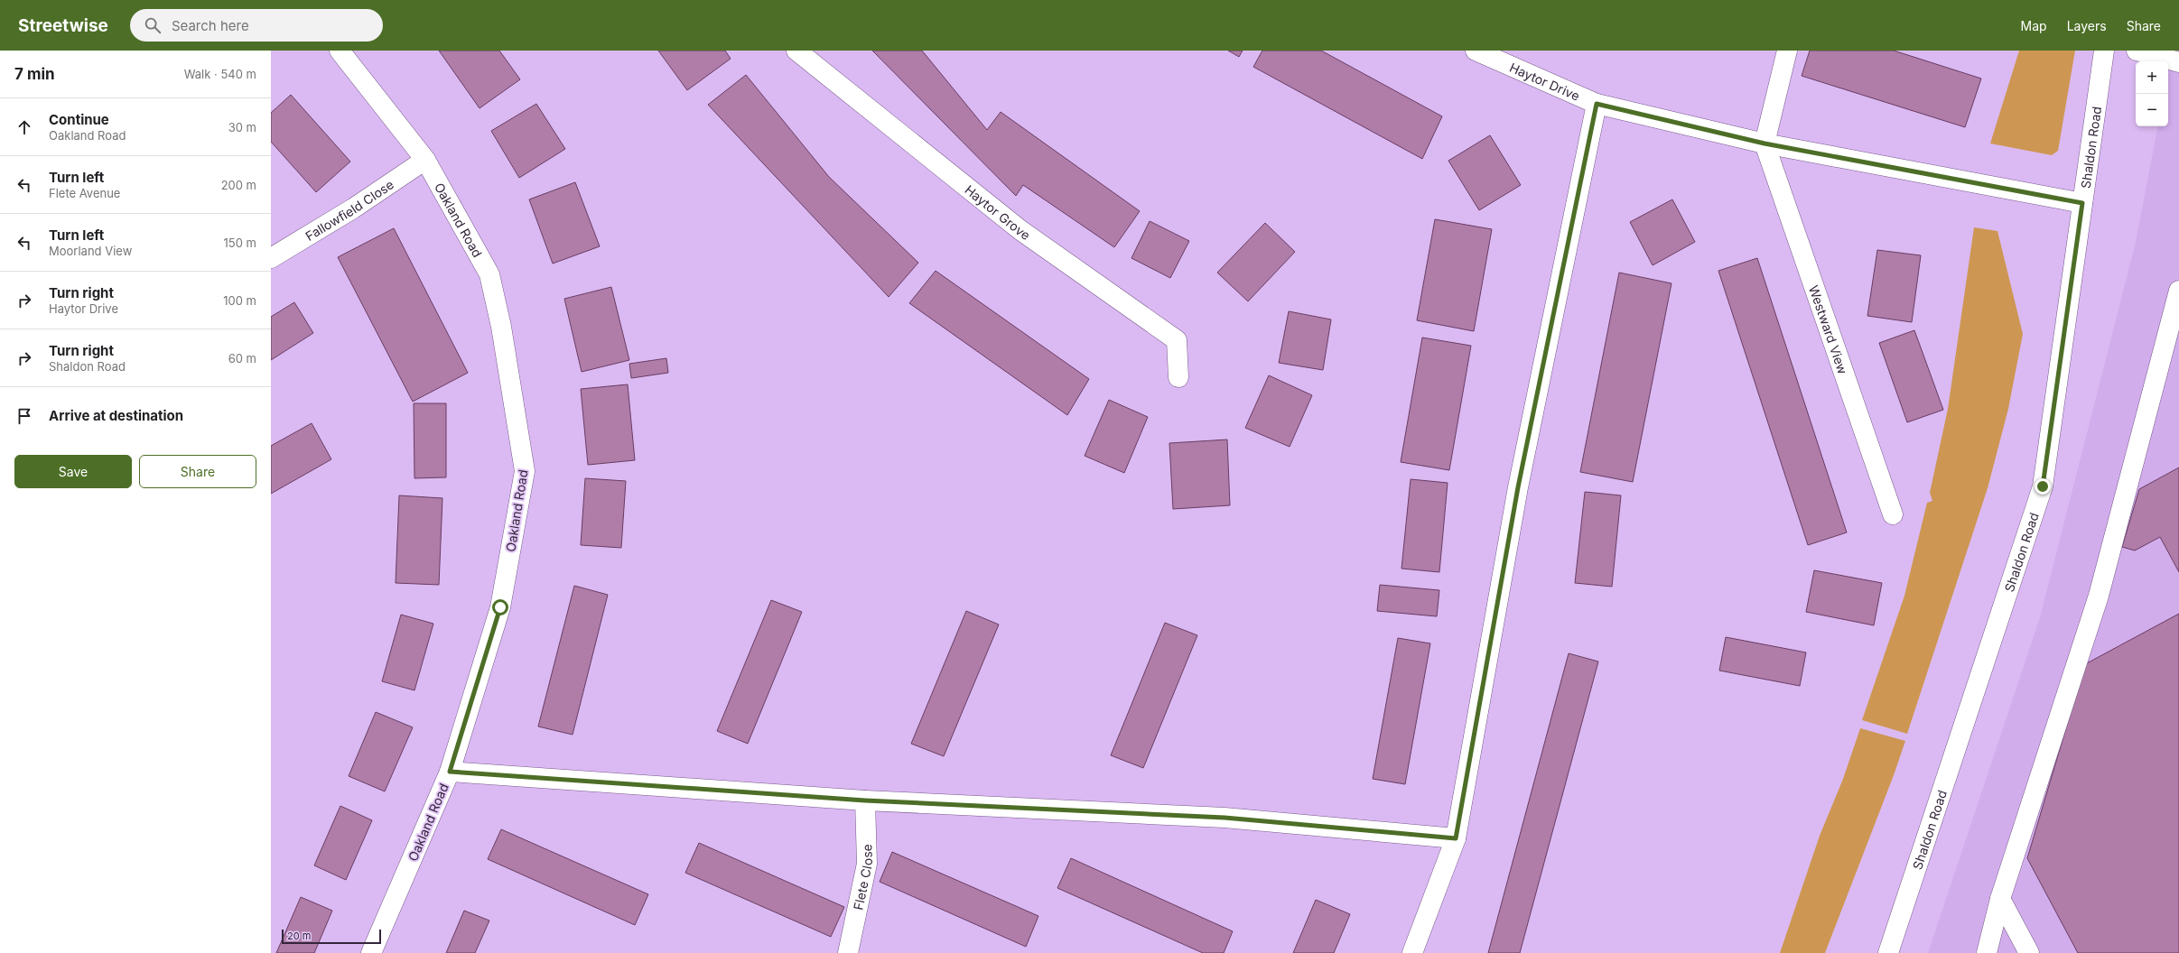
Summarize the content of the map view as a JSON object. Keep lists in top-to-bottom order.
{
  "streets": {
    "street": [
      "Haytor Drive",
      "Shaldon Road",
      "Fallowfield Close",
      "Haytor Grove",
      "Oakland Road",
      "Westward View",
      "Flete Close"
    ]
  },
  "crossings": [
    ["Haytor Drive", "Shaldon Road"],
    ["Haytor Drive", "Westward View"],
    ["Fallowfield Close", "Oakland Road"]
  ],
  "scale_bar": "20 m",
  "page": {
    "header": "Streetwise",
    "search": "Search here",
    "nav": ["Map", "Layers", "Share"],
    "heading": ["7 min", "Walk · 540 m"],
    "map_buttons": ["+", "−"],
    "list": [
      ["Continue", "Oakland Road", "30 m"],
      ["Turn left", "Flete Avenue", "200 m"],
      ["Turn left", "Moorland View", "150 m"],
      ["Turn right", "Haytor Drive", "100 m"],
      ["Turn right", "Shaldon Road", "60 m"],
      "Arrive at destination"
    ],
    "buttons": ["Save", "Share"],
    "scale": "20 m"
  }
}
